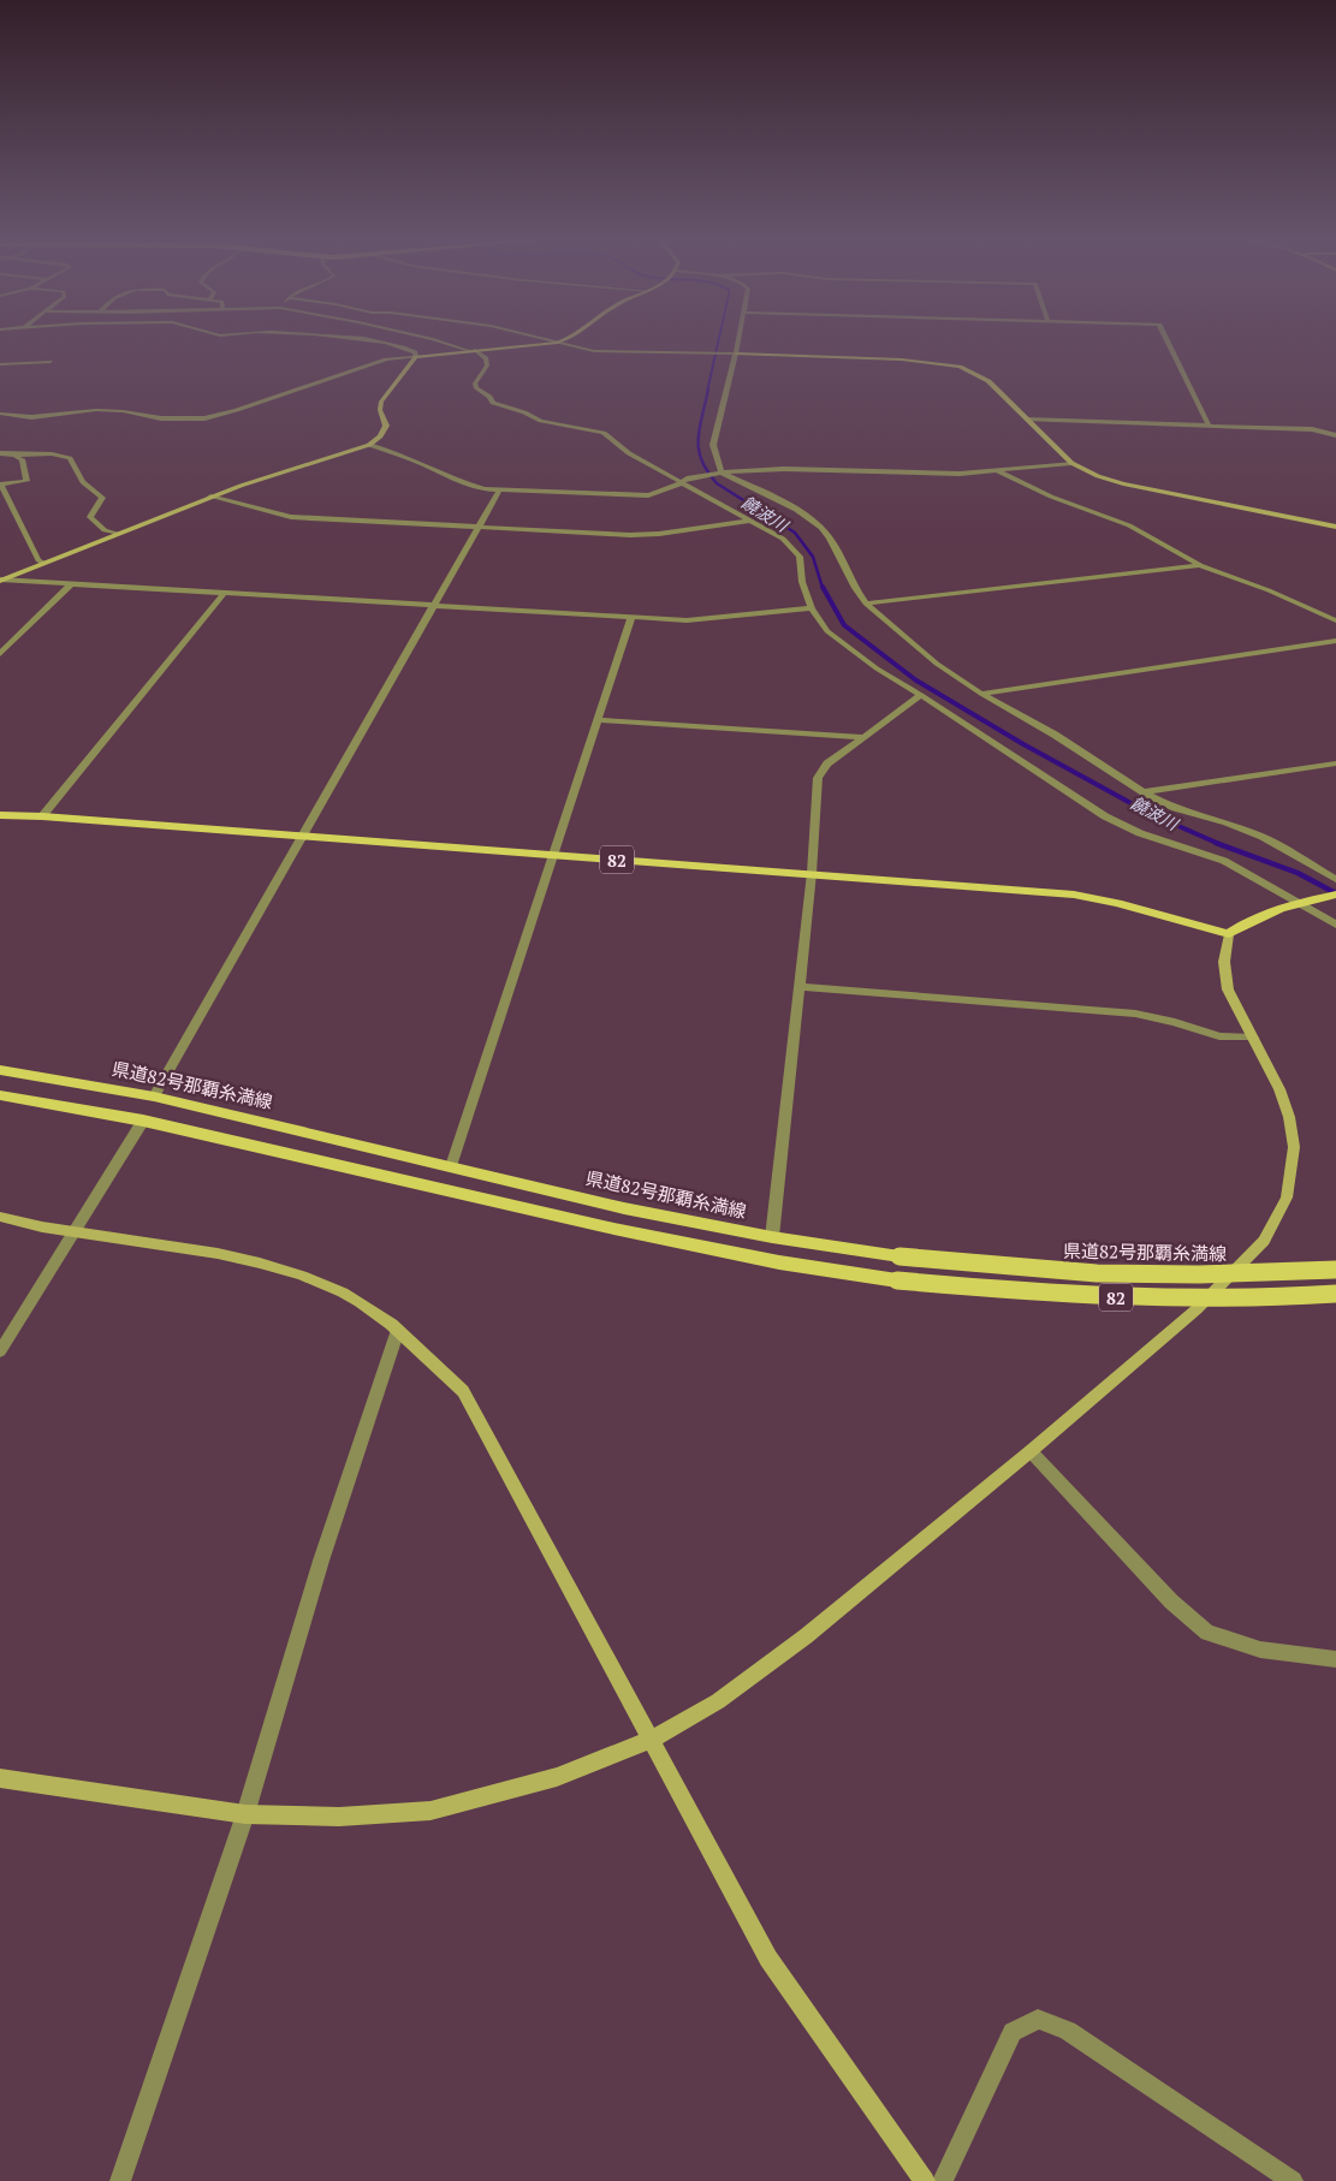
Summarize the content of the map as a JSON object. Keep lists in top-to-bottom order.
{
  "streets": {
    "main road": ["82", "県道82号那覇糸満線"]
  },
  "water": ["饒波川"]
}
